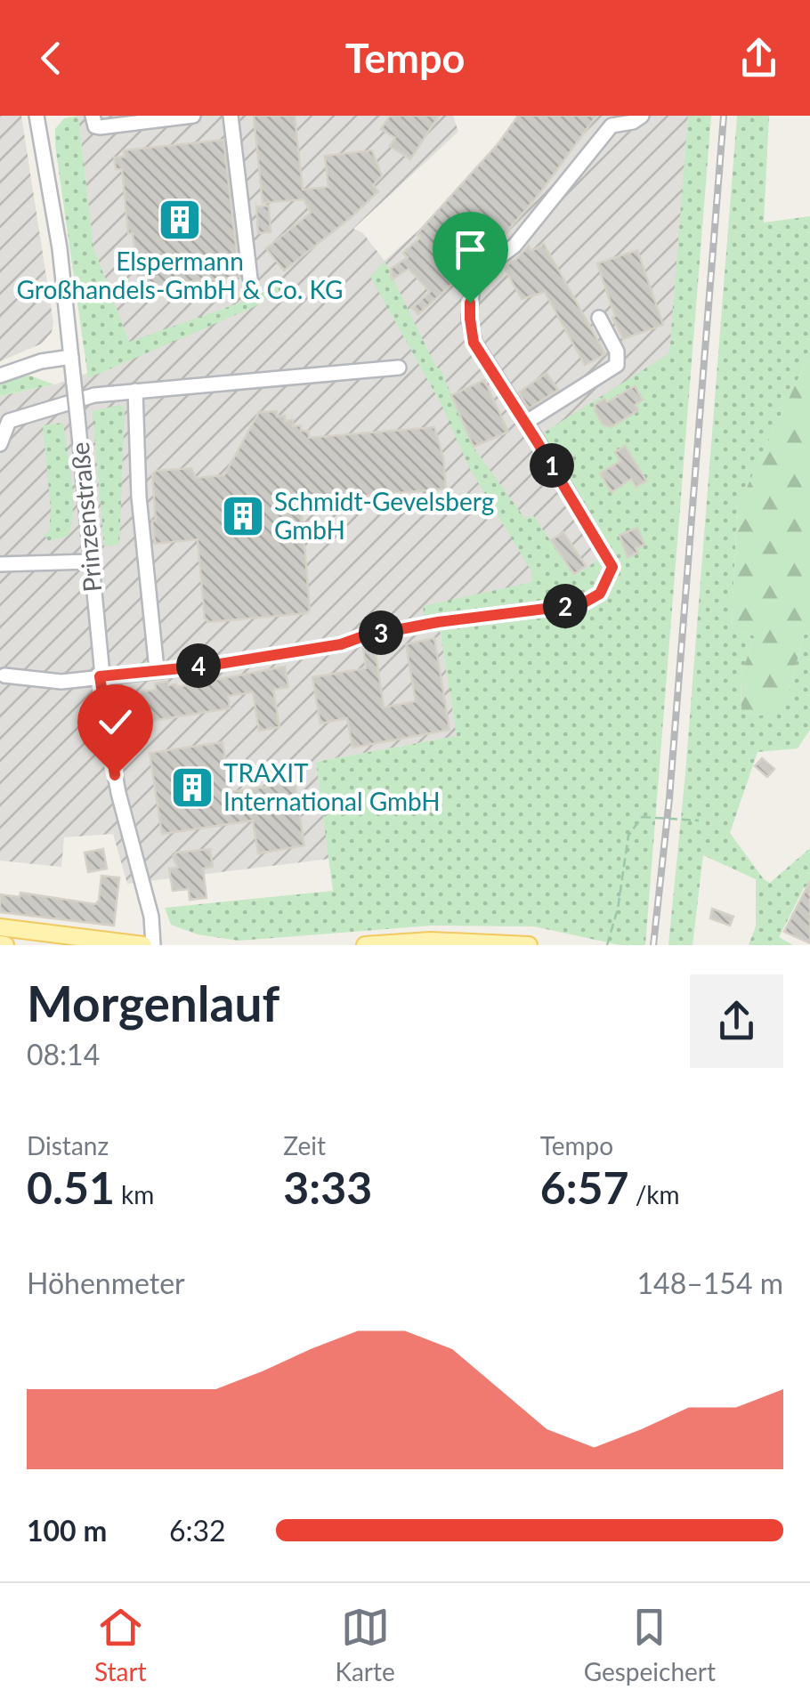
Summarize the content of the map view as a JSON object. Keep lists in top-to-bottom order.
{
  "streets": {
    "street": ["Prinzenstraße"]
  },
  "places": {
    "building": ["Elspermann Großhandels-GmbH & Co. KG", "Schmidt-Gevelsberg GmbH", "TRAXIT International GmbH"]
  },
  "page": {
    "header": "Tempo",
    "pins": [
      "1",
      "2",
      "3",
      "4"
    ],
    "heading": ["Morgenlauf", "08:14"],
    "stats": [
      ["Distanz", "0.51 km"],
      ["Zeit", "3:33"],
      ["Tempo", "6:57 /km"]
    ],
    "chart": ["Höhenmeter", "148–154 m"],
    "list": [
      {
        "name": "100 m",
        "note": "6:32"
      }
    ],
    "tabs": ["Start", "Karte", "Gespeichert"]
  }
}
